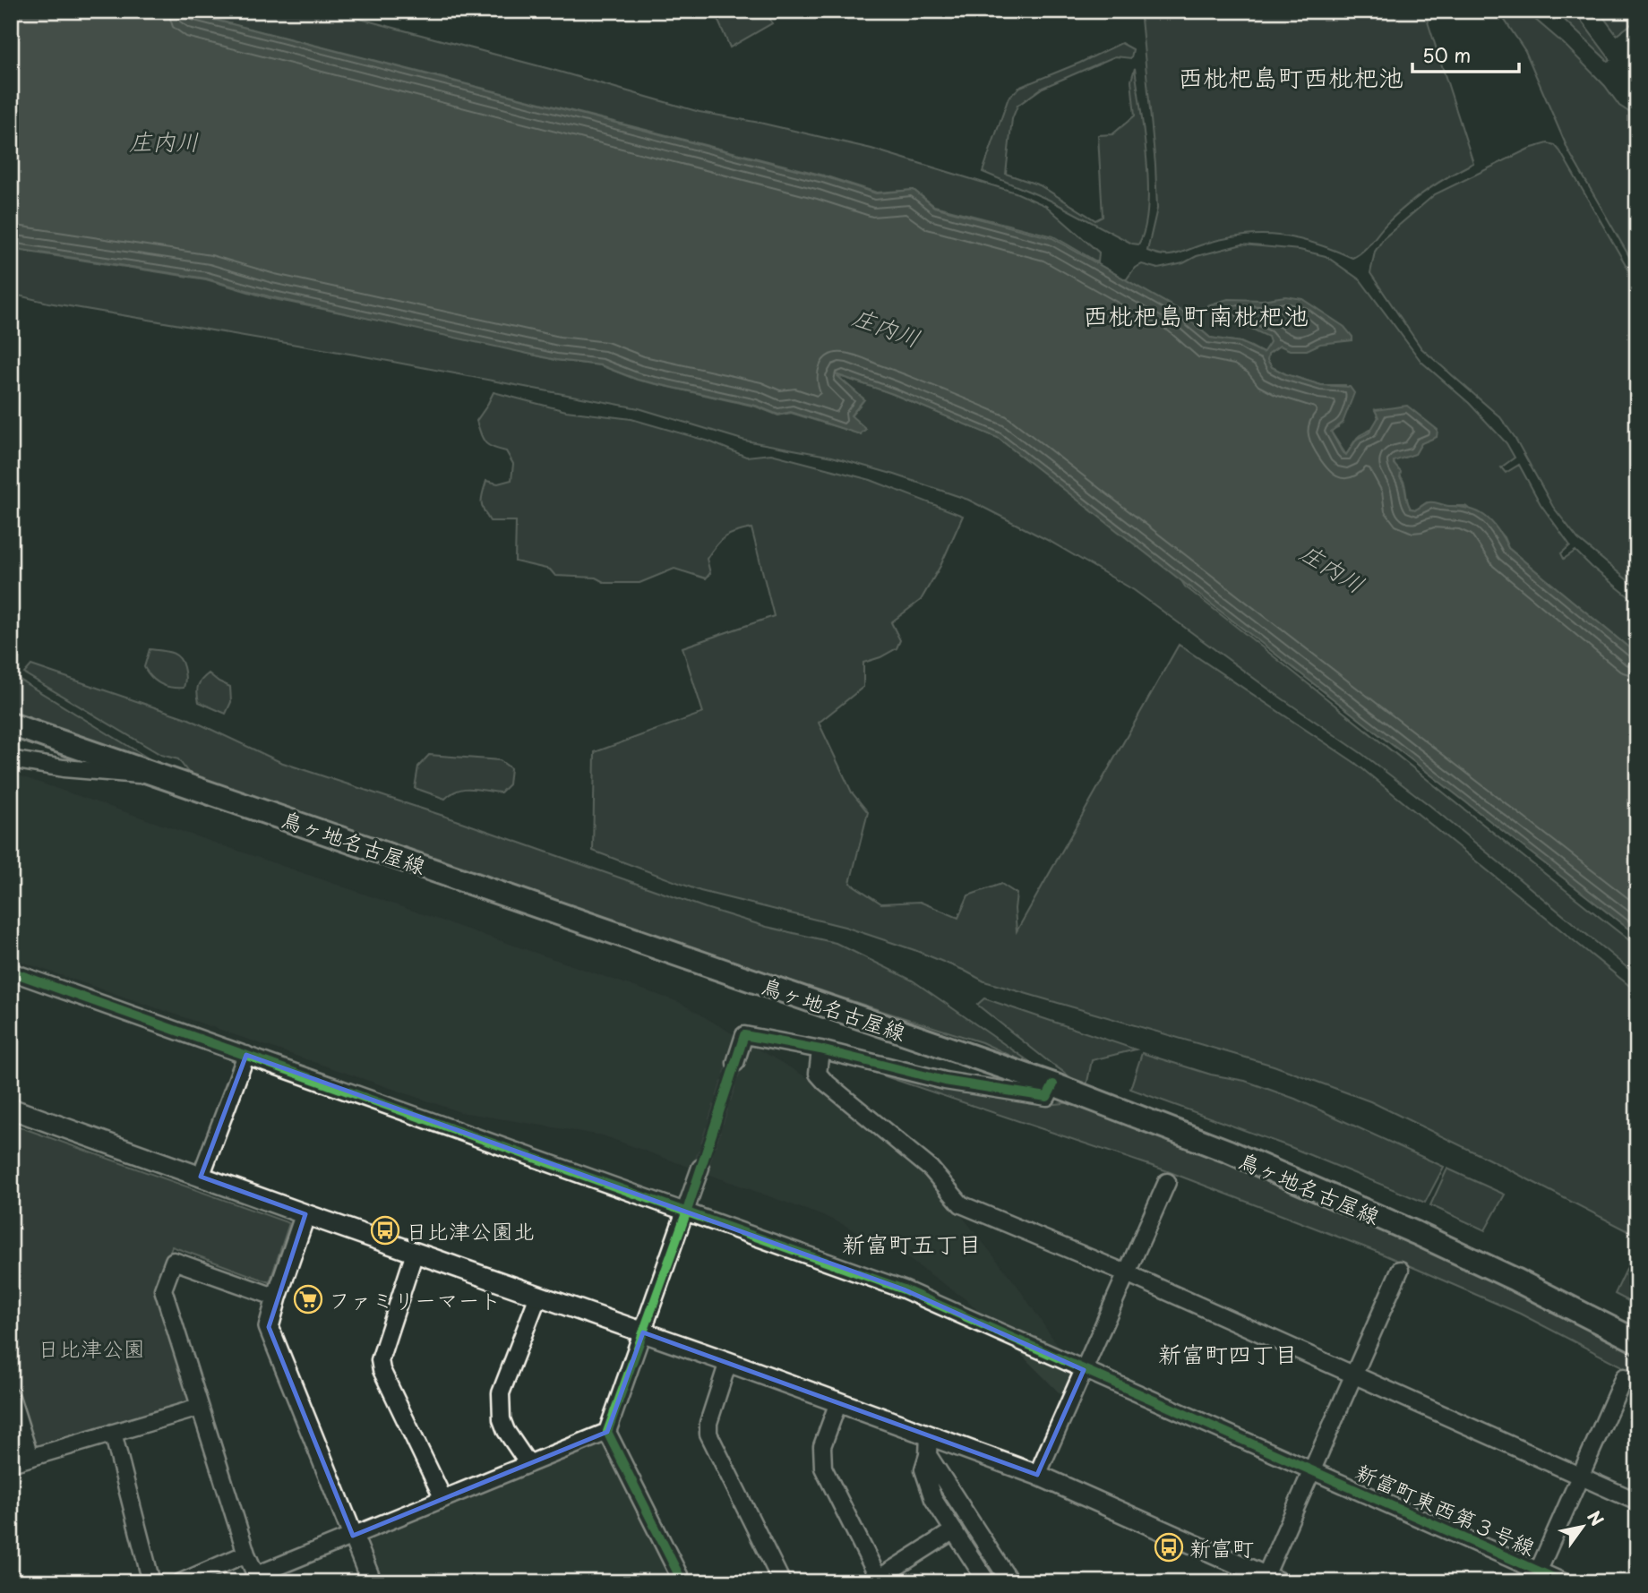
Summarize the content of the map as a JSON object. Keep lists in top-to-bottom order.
{
  "streets": {
    "main road": ["鳥ヶ地名古屋線"],
    "street": ["新富町東西第３号線"]
  },
  "districts": [
    "西枇杷島町西枇杷池",
    "西枇杷島町南枇杷池",
    "新富町五丁目",
    "新富町四丁目"
  ],
  "water": ["庄内川"],
  "parks": ["日比津公園"],
  "places": {
    "bus stop": ["日比津公園北", "新富町"],
    "supermarket": ["ファミリーマート"]
  },
  "scale_bar": "50 m",
  "north": "top right"
}
